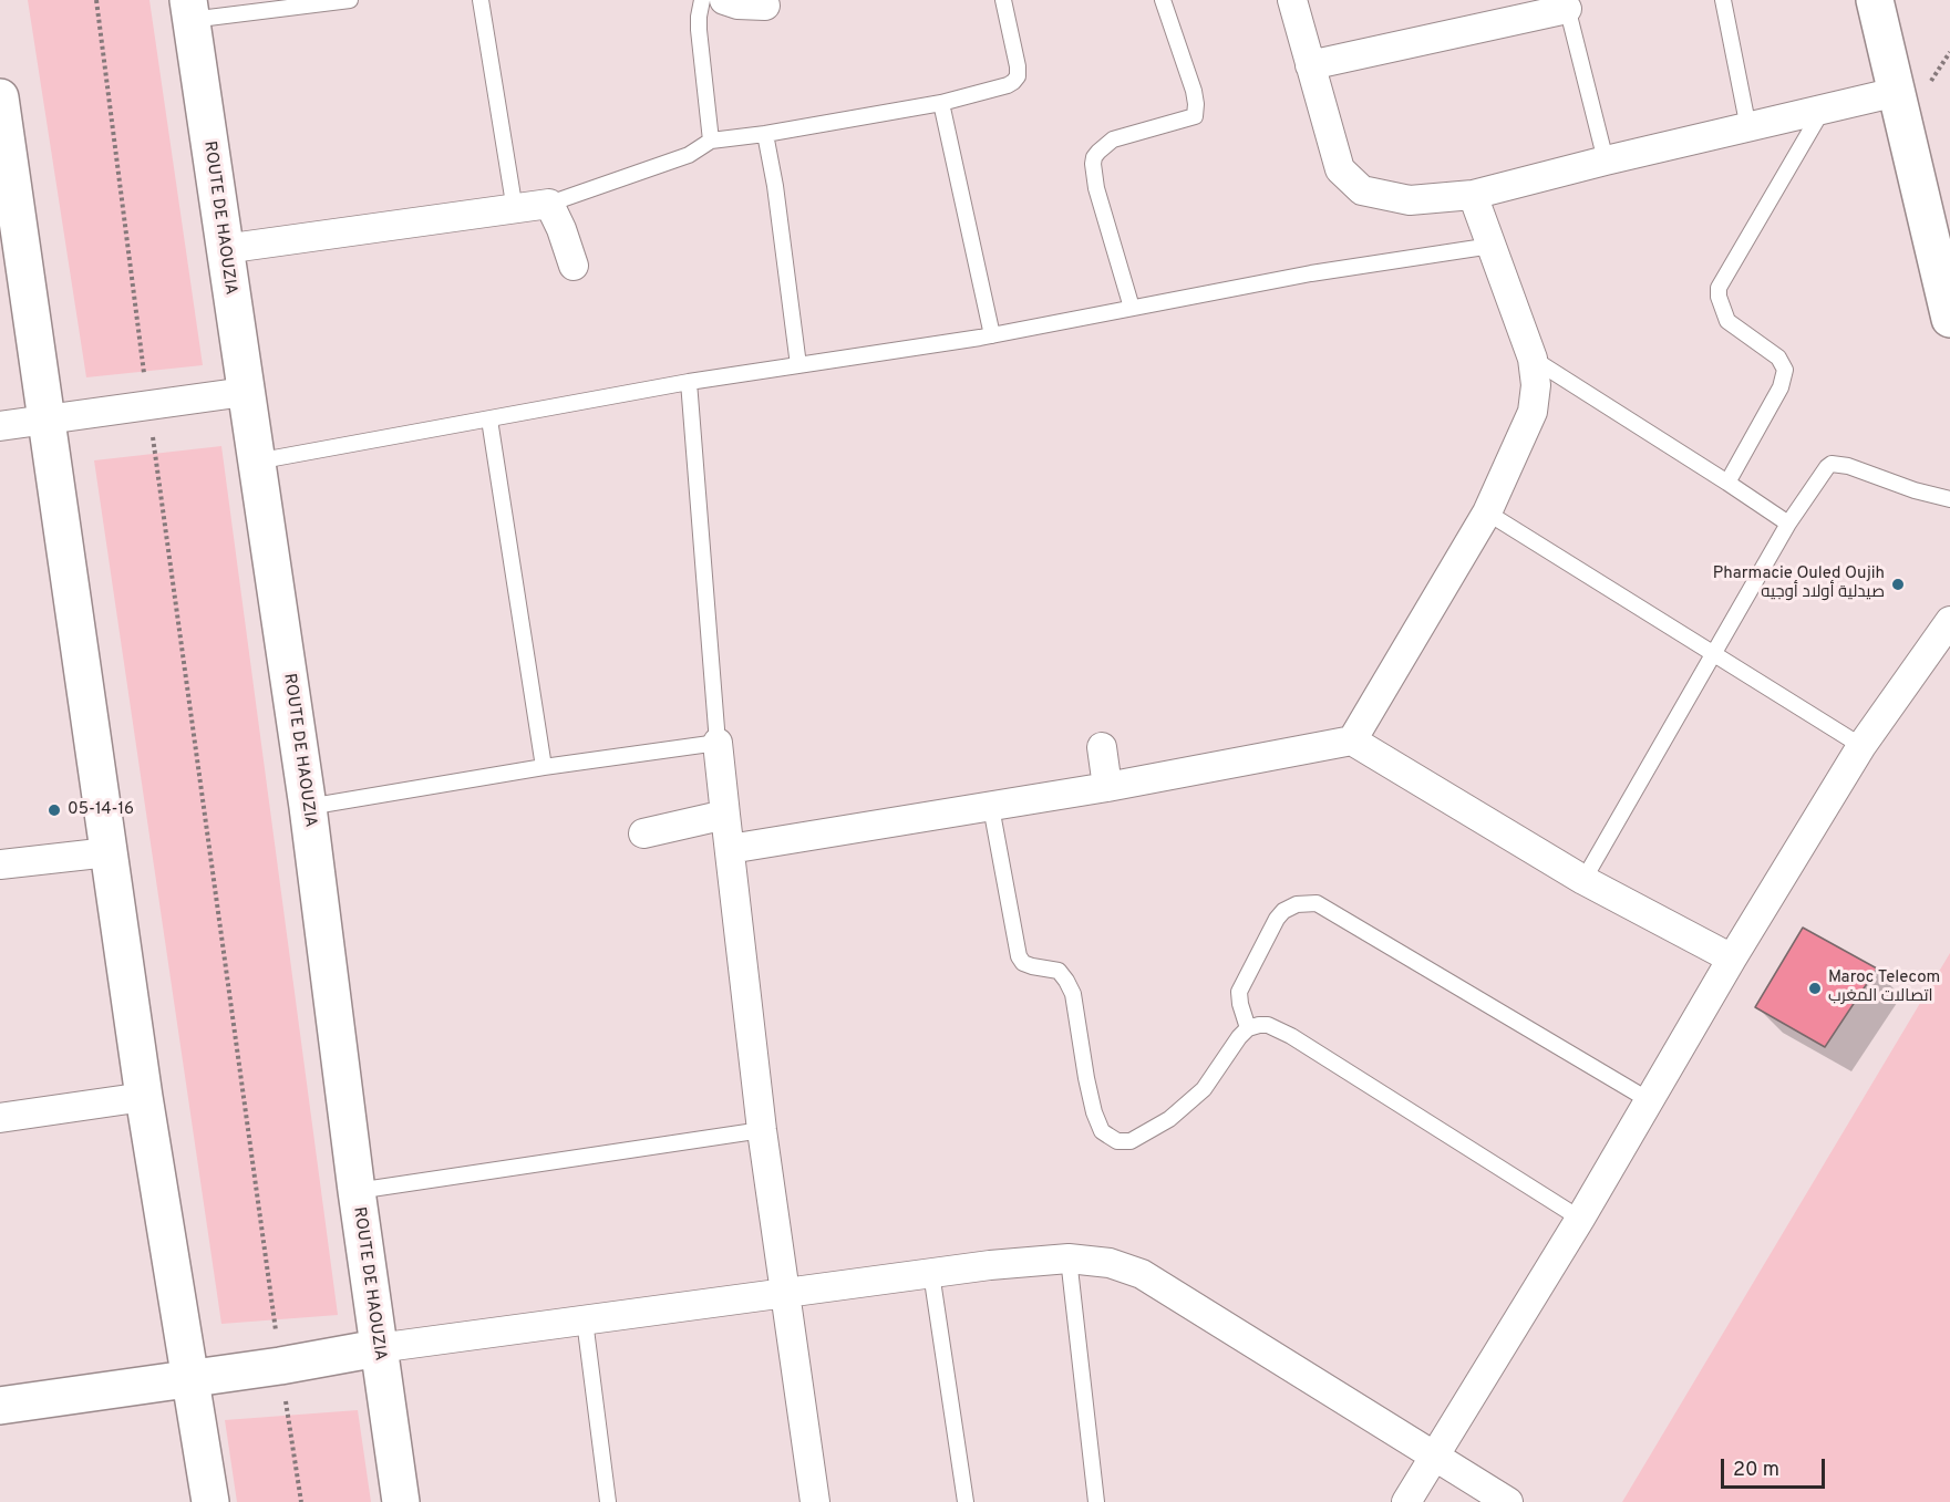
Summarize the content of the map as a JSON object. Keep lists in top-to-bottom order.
{
  "streets": {
    "street": ["ROUTE DE HAOUZIA"]
  },
  "places": ["Pharmacie Ouled Oujih صيدلية أولاد أوجيه", "05-14-16", "Maroc Telecom اتصالات المغرب"],
  "scale_bar": "20 m"
}
